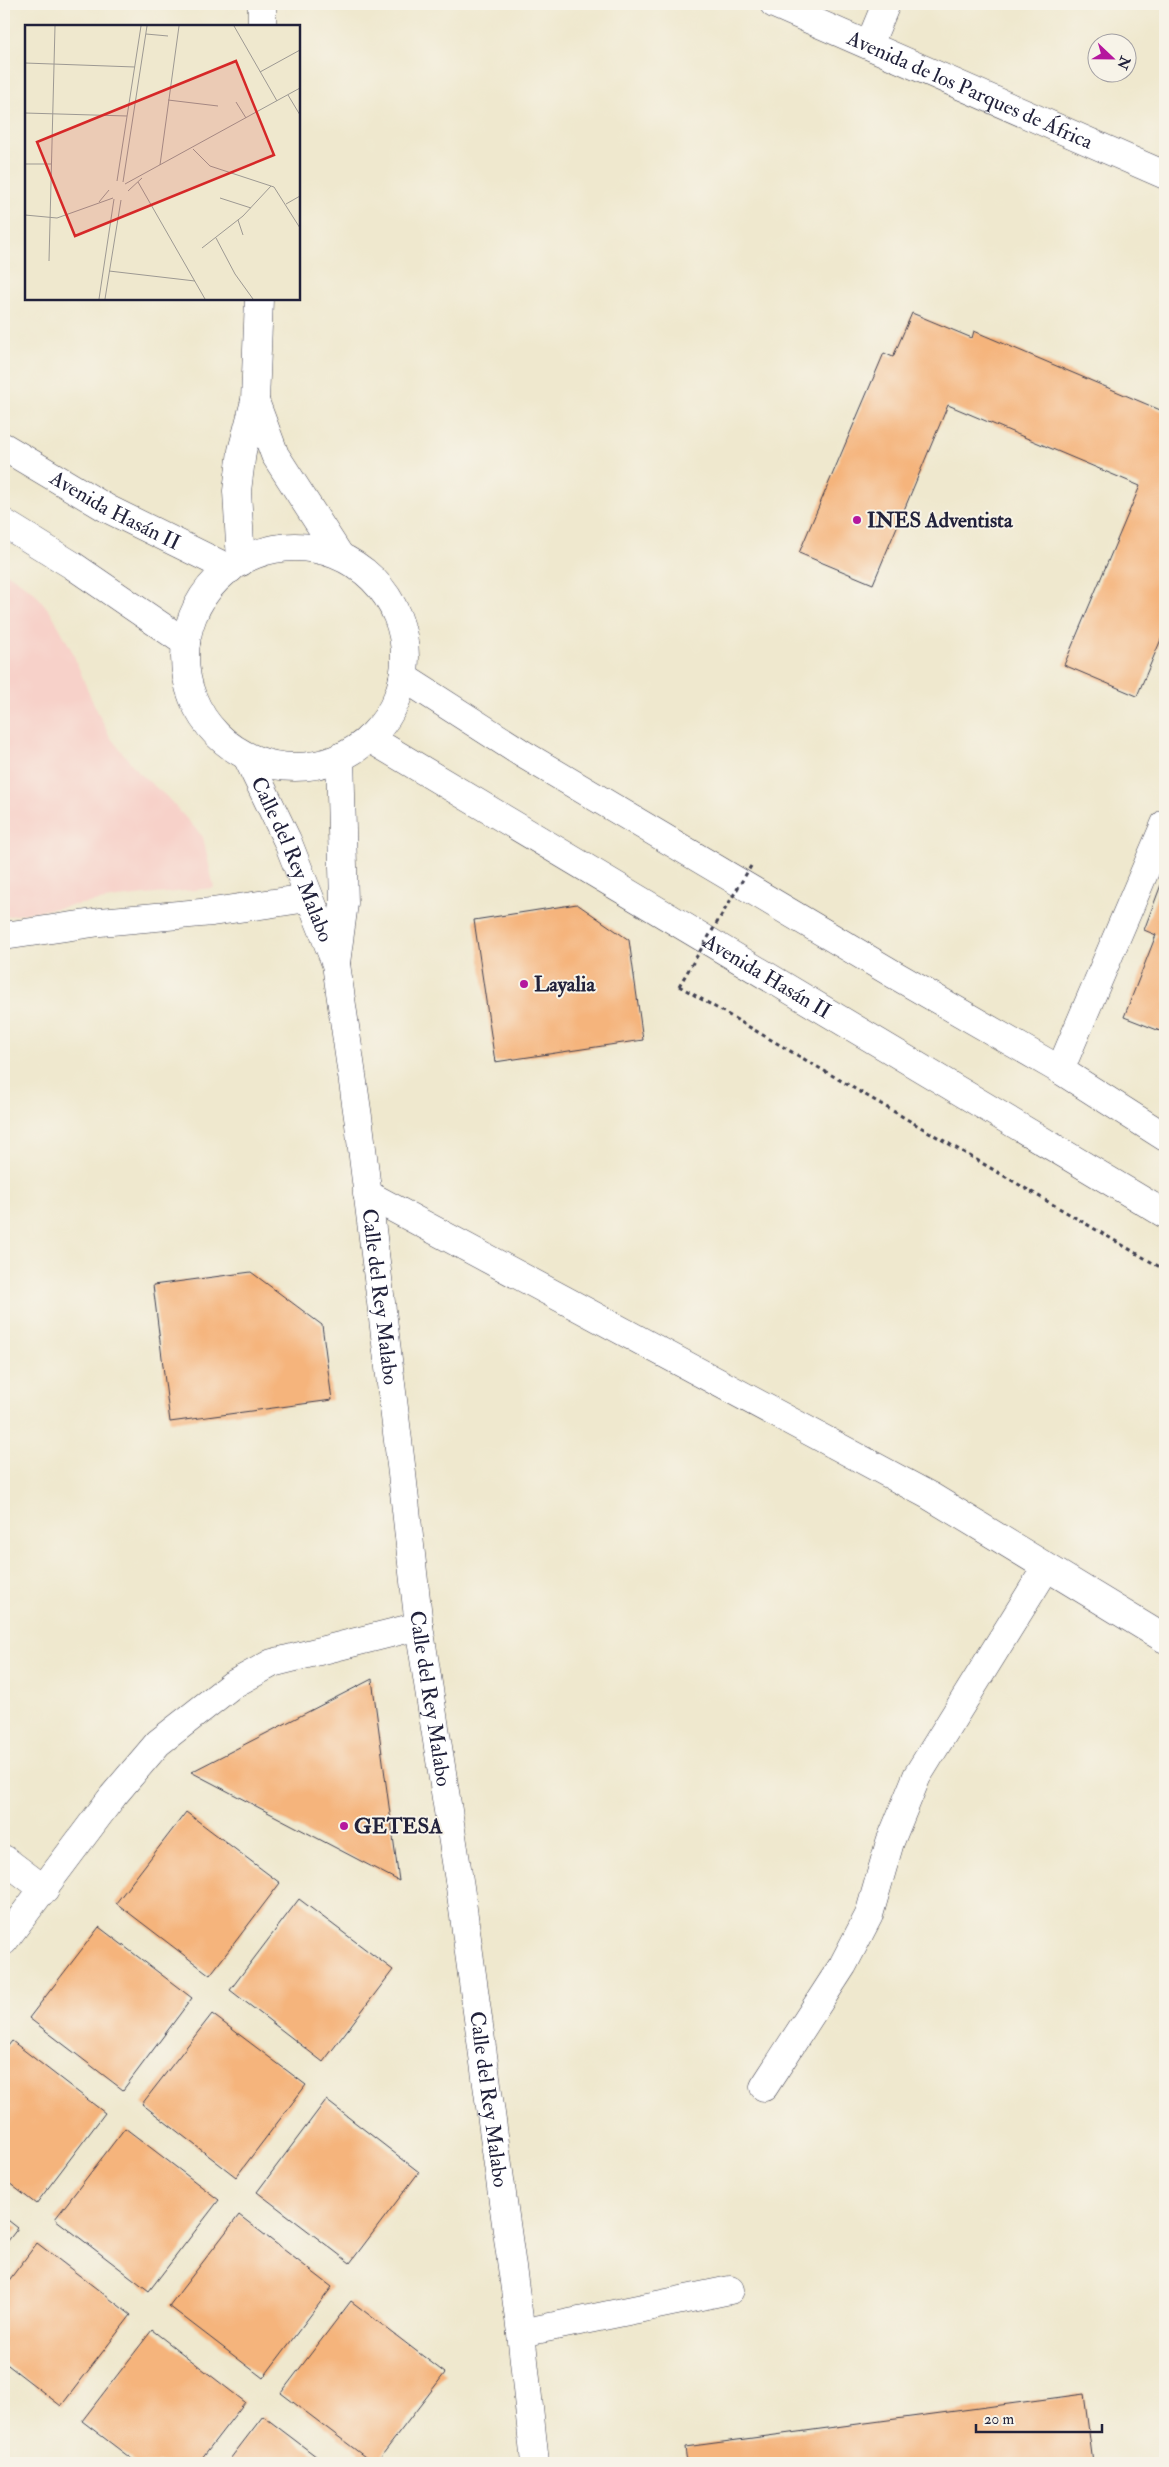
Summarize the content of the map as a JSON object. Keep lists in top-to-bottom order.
{
  "streets": {
    "main road": ["Avenida de los Parques de África", "Avenida Hasán II", "Calle del Rey Malabo"]
  },
  "places": ["INES Adventista", "Layalia", "GETESA"],
  "scale_bar": "20 m",
  "north": "right"
}
